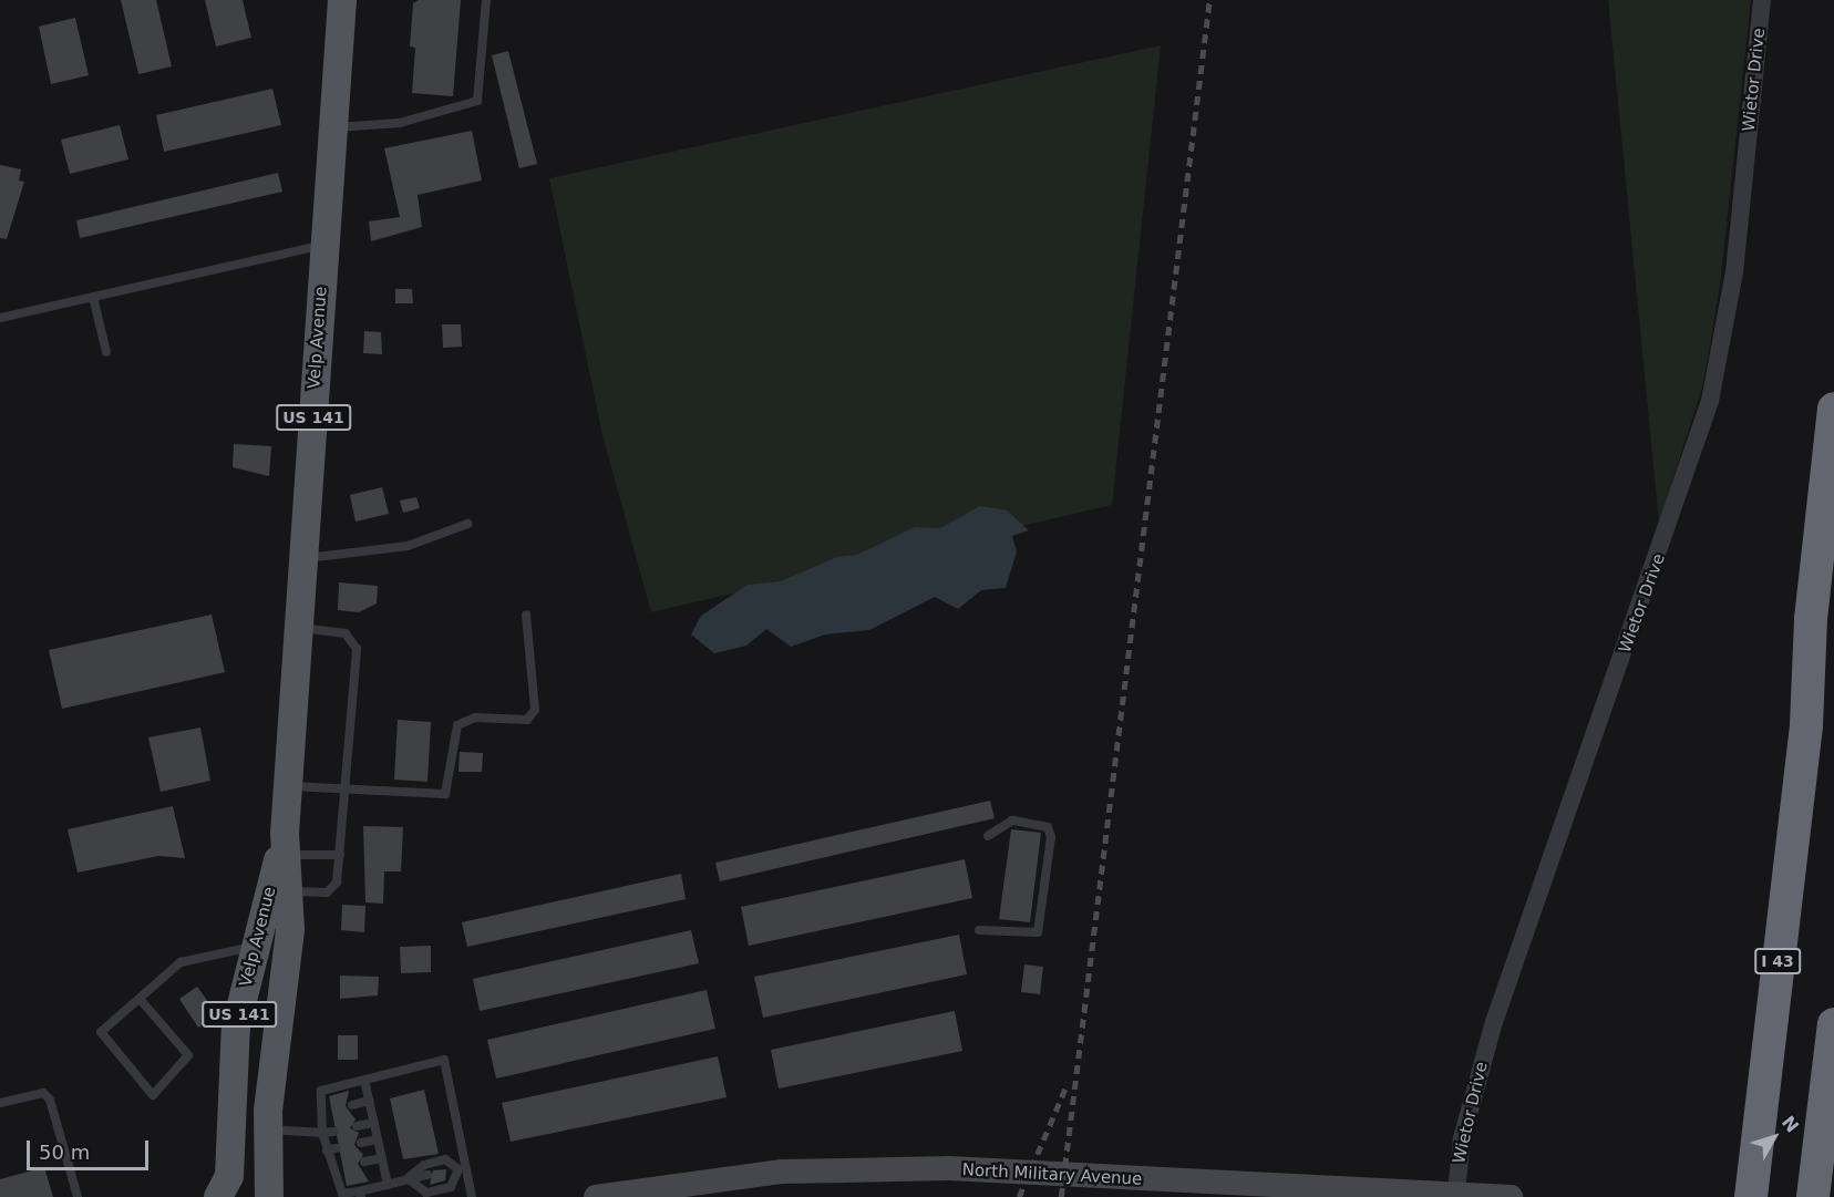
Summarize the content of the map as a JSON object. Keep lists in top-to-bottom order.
{
  "streets": {
    "highway": ["I 43"],
    "main road": ["Velp Avenue", "US 141"],
    "street": ["Wietor Drive", "North Military Avenue"]
  },
  "crossings": [
    ["Wietor Drive", "North Military Avenue"]
  ],
  "scale_bar": "50 m",
  "north": "top right"
}
